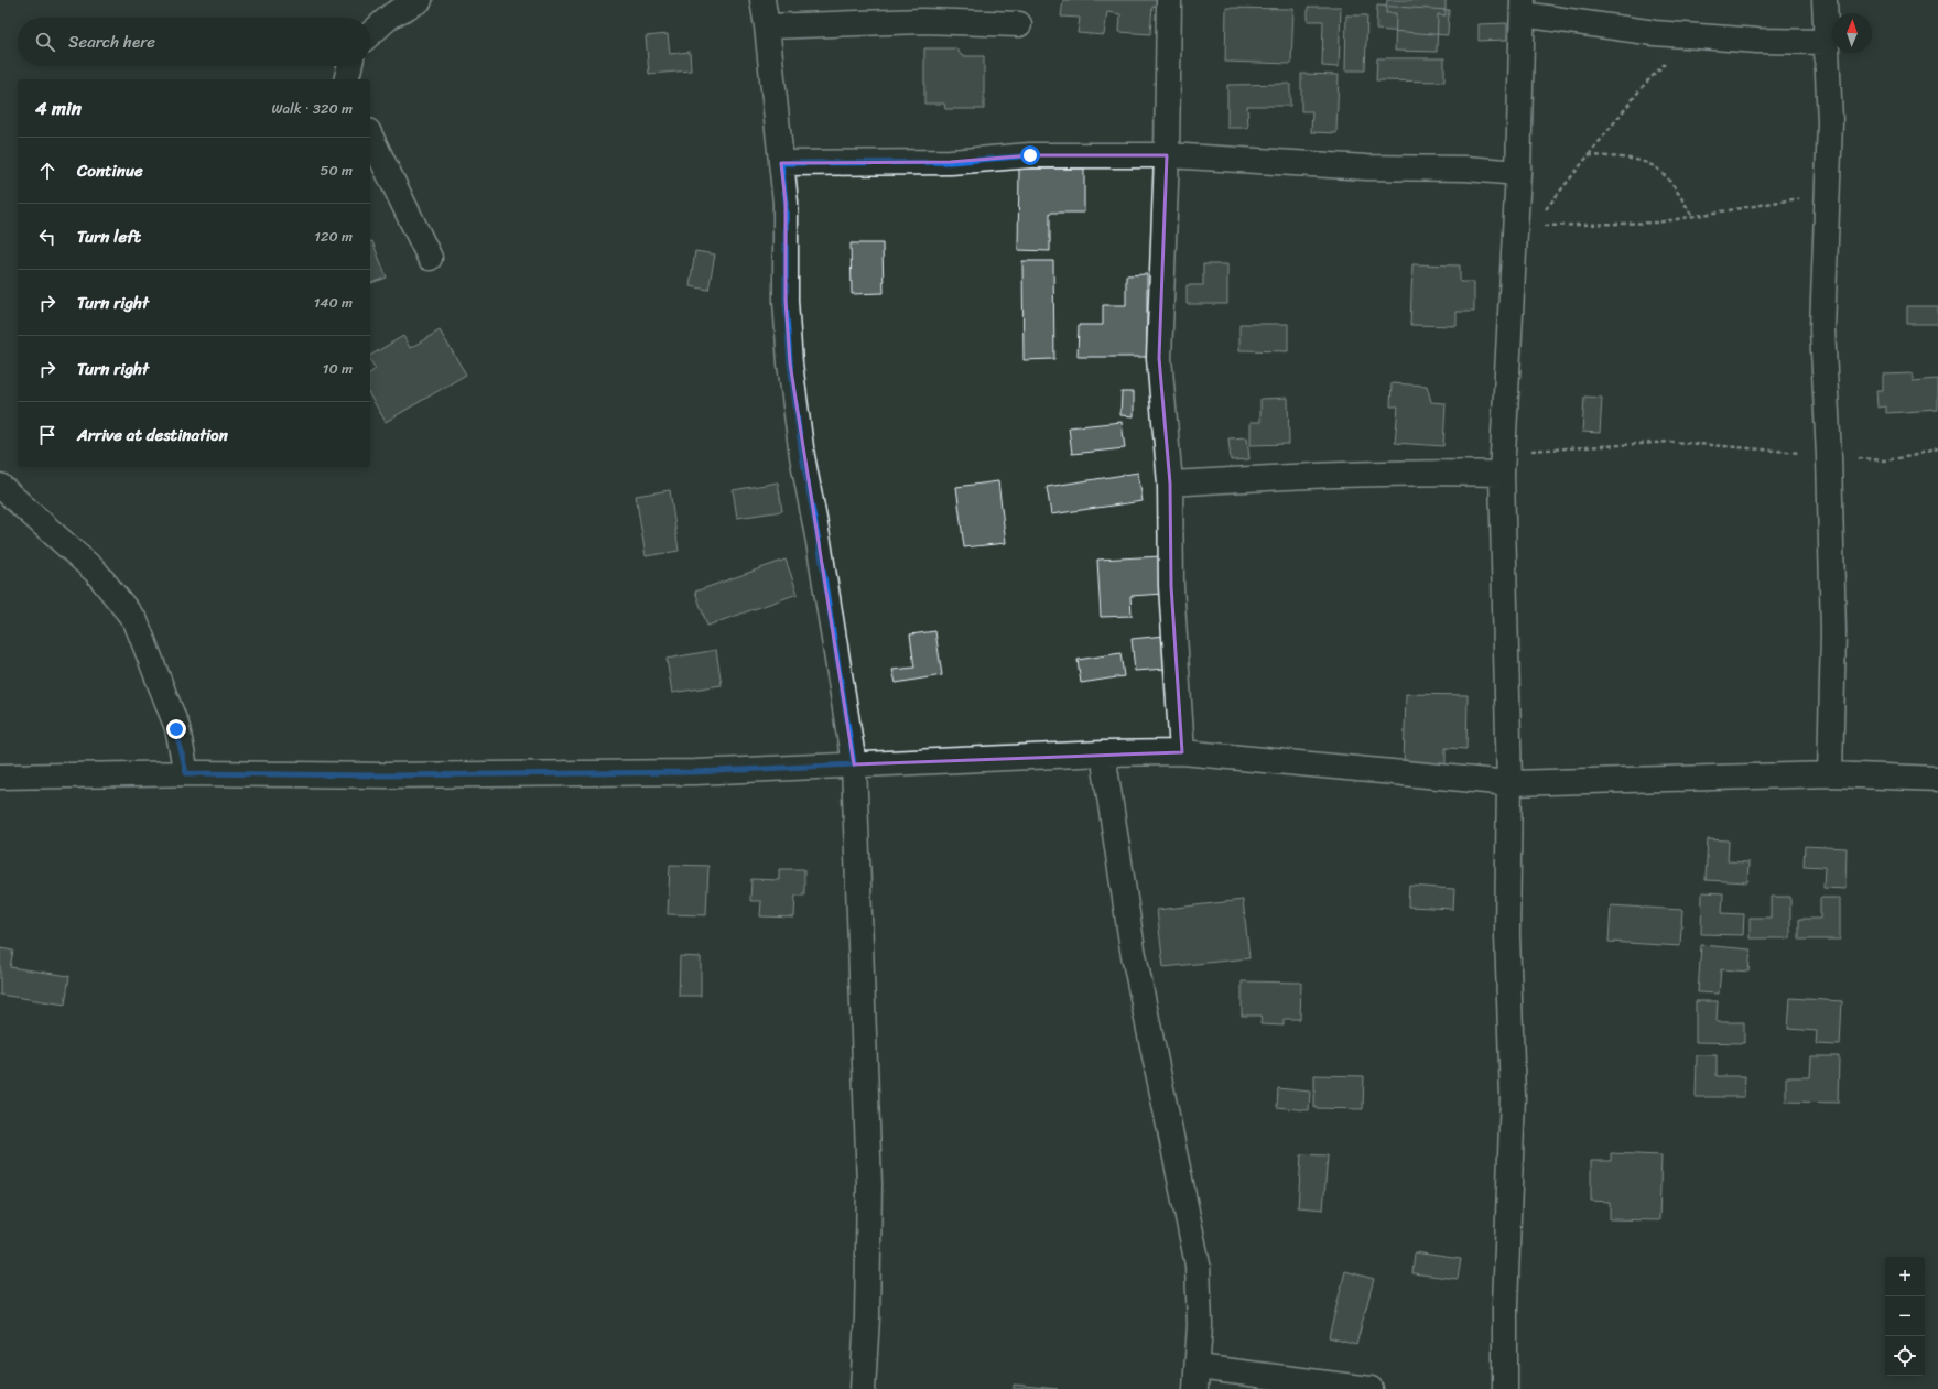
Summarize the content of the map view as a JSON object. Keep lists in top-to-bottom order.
{
  "north": "top",
  "page": {
    "search": "Search here",
    "heading": ["4 min", "Walk · 320 m"],
    "list": [
      ["Continue", "50 m"],
      ["Turn left", "120 m"],
      ["Turn right", "140 m"],
      ["Turn right", "10 m"],
      "Arrive at destination"
    ],
    "map_buttons": ["+", "−"]
  }
}
